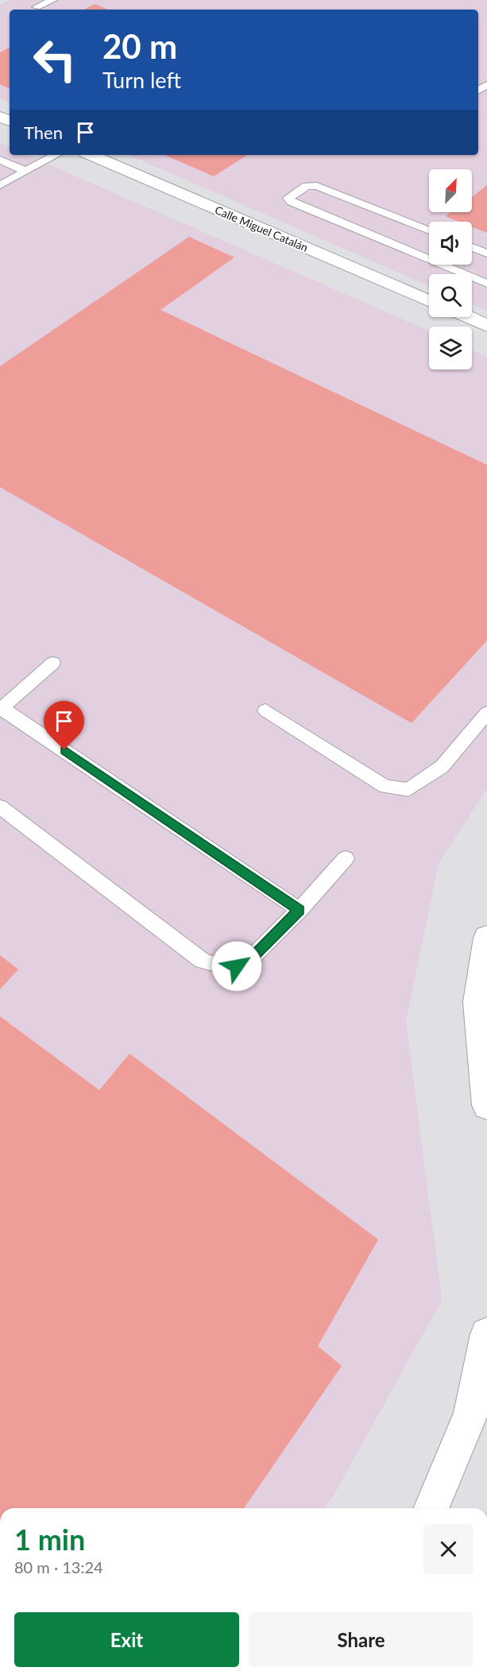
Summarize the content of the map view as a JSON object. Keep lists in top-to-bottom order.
{
  "streets": {
    "street": ["Calle Miguel Catalán"]
  },
  "north": "top right",
  "page": {
    "turn": ["20 m", "Turn left"],
    "then": "Then",
    "heading": ["1 min", "80 m · 13:24"],
    "buttons": ["Exit", "Share"]
  }
}
